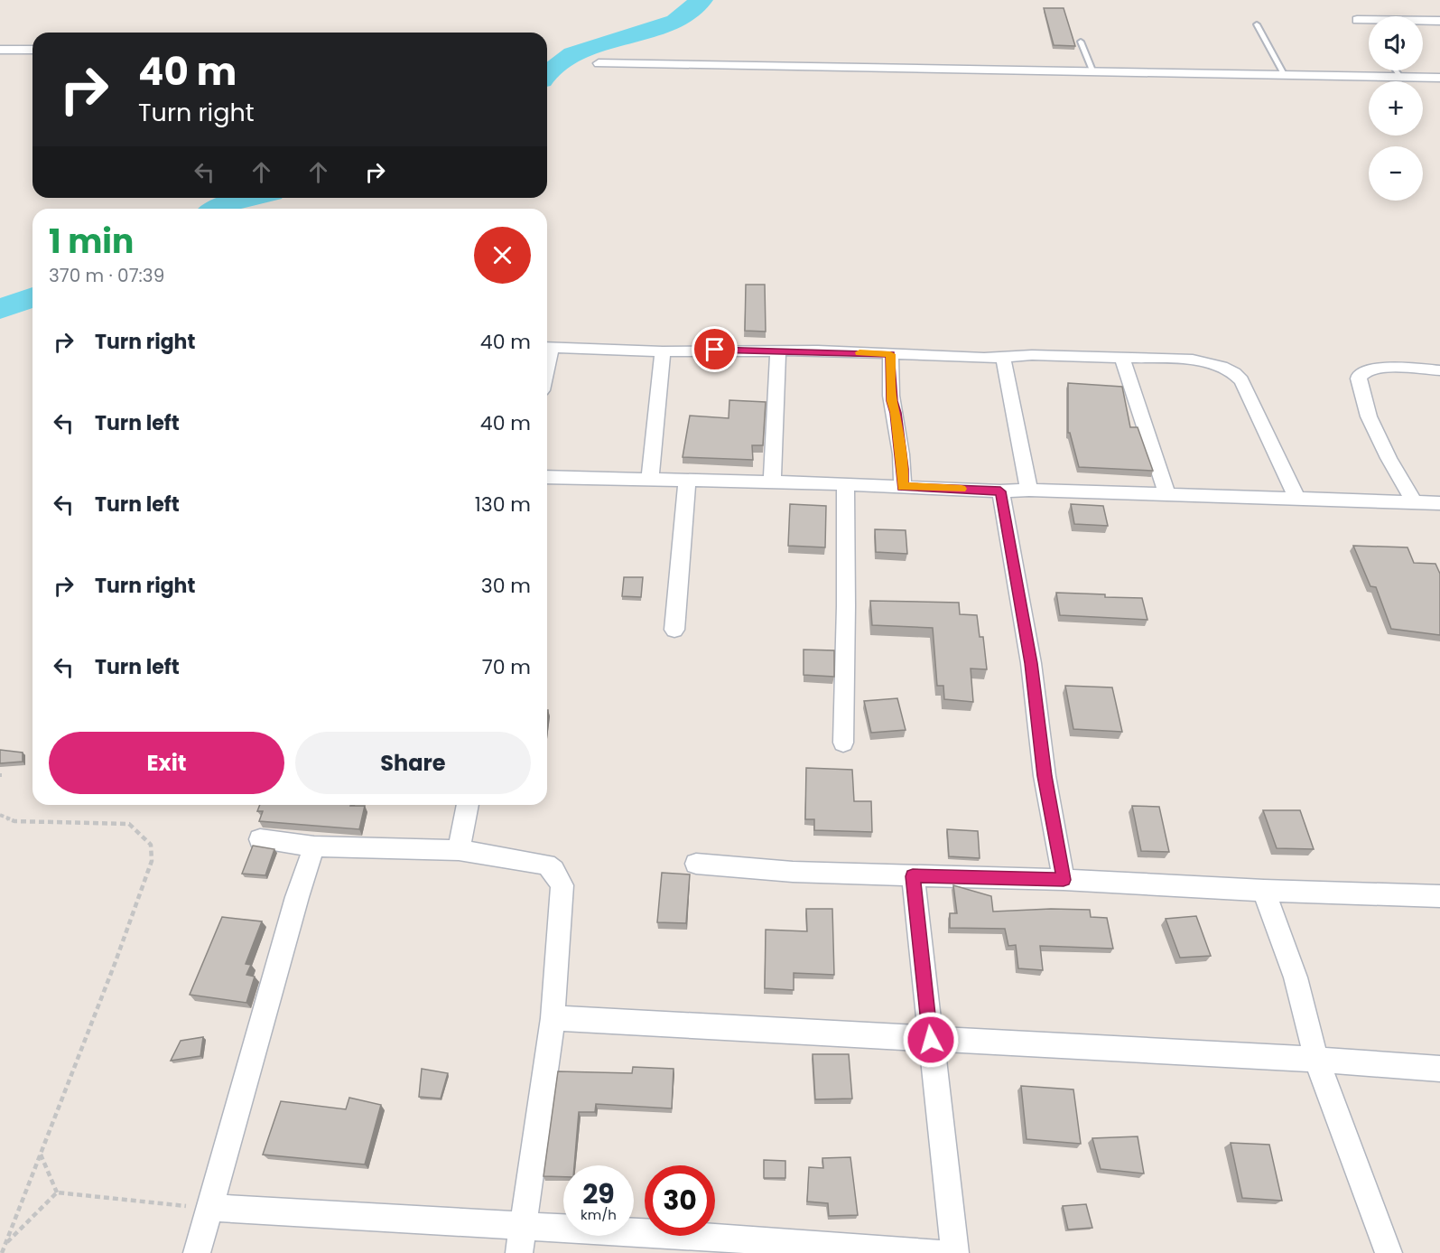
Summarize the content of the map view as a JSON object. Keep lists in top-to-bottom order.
{
  "page": {
    "map_buttons": ["+", "−"],
    "turn": ["40 m", "Turn right"],
    "heading": ["1 min", "370 m · 07:39"],
    "list": [
      {
        "name": "Turn right",
        "value": "40 m"
      },
      {
        "name": "Turn left",
        "value": "40 m"
      },
      {
        "name": "Turn left",
        "value": "130 m"
      },
      {
        "name": "Turn right",
        "value": "30 m"
      },
      {
        "name": "Turn left",
        "value": "70 m"
      }
    ],
    "buttons": ["Exit", "Share"],
    "speed": "29 km/h",
    "limit": "30"
  }
}
